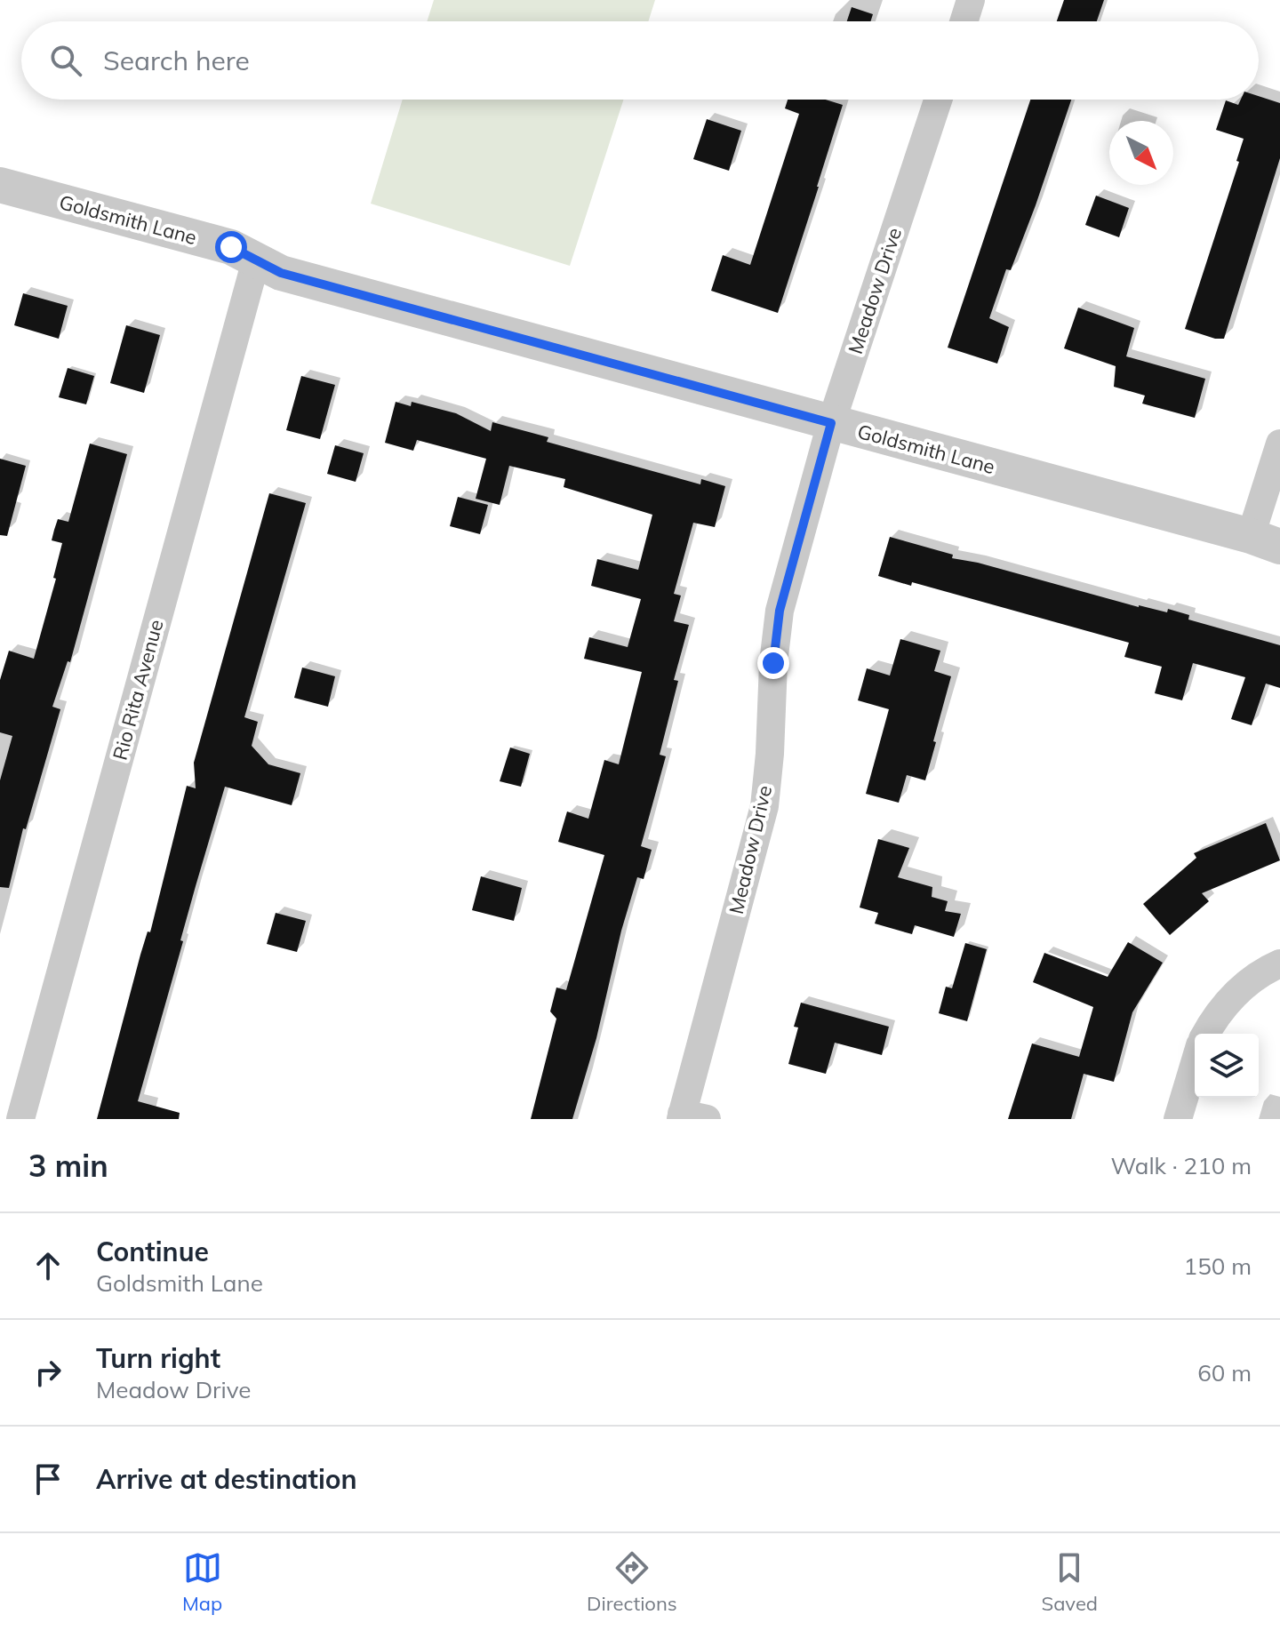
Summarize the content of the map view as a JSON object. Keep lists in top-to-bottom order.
{
  "streets": {
    "street": ["Goldsmith Lane", "Meadow Drive", "Rio Rita Avenue"]
  },
  "crossings": [
    ["Goldsmith Lane", "Meadow Drive"],
    ["Goldsmith Lane", "Rio Rita Avenue"]
  ],
  "north": "bottom right",
  "page": {
    "search": "Search here",
    "heading": ["3 min", "Walk · 210 m"],
    "list": [
      ["Continue", "Goldsmith Lane", "150 m"],
      ["Turn right", "Meadow Drive", "60 m"],
      "Arrive at destination"
    ],
    "nav": ["Map", "Directions", "Saved"]
  }
}
